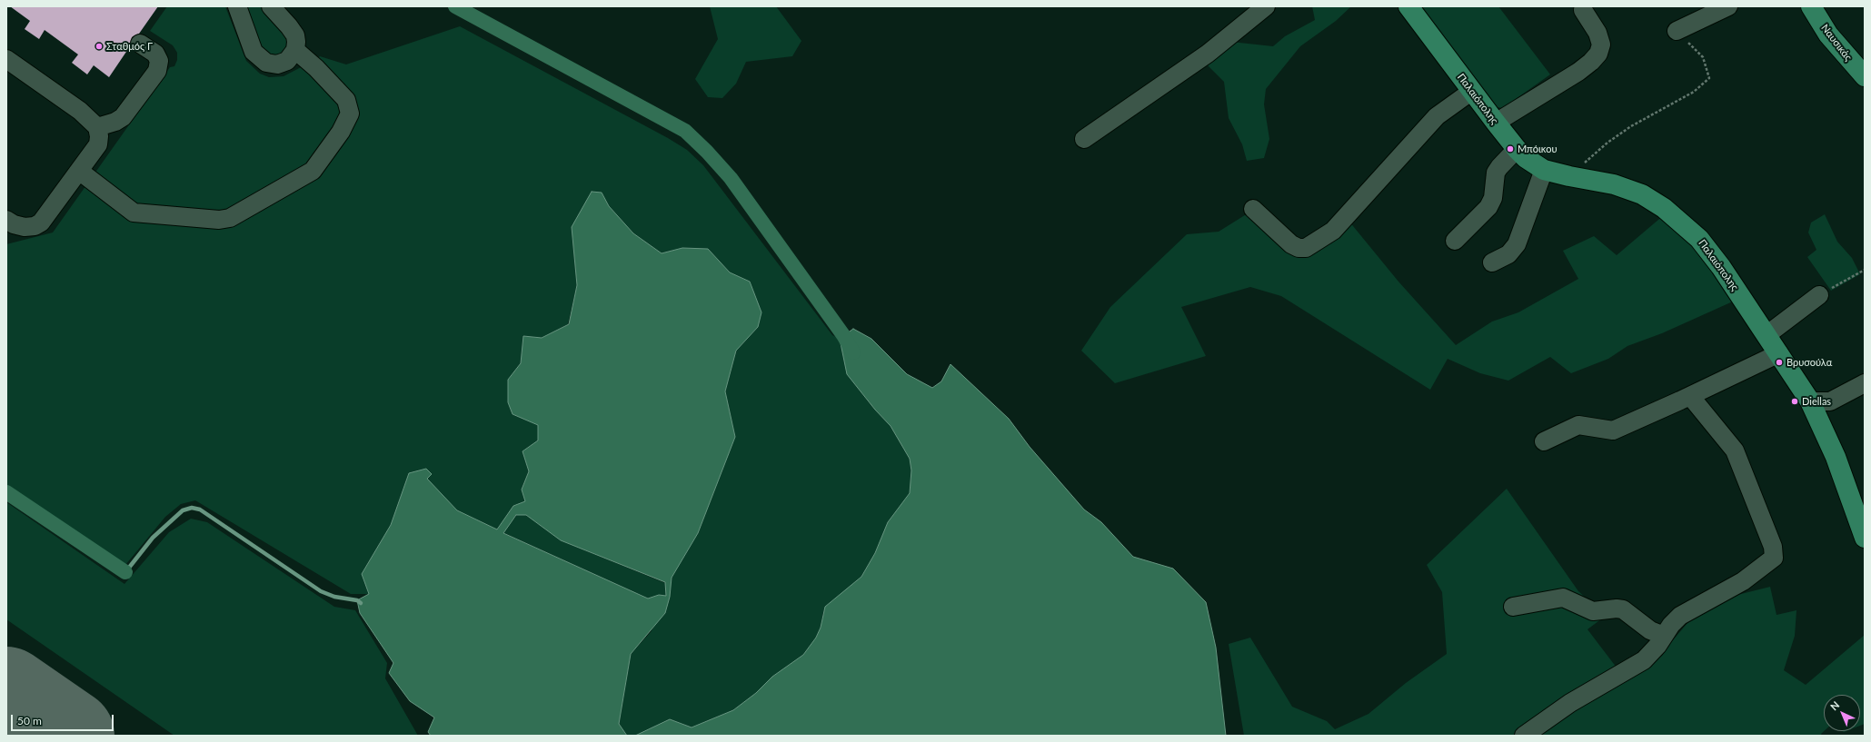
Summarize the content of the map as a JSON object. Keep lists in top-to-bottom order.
{
  "streets": {
    "main road": ["Ναυσικάς", "Παλαιόπολης"]
  },
  "places": [
    "Σταθμός Γ",
    "Μπόικου",
    "Βρυσούλα",
    "Diellas"
  ],
  "scale_bar": "50 m",
  "north": "top left"
}
